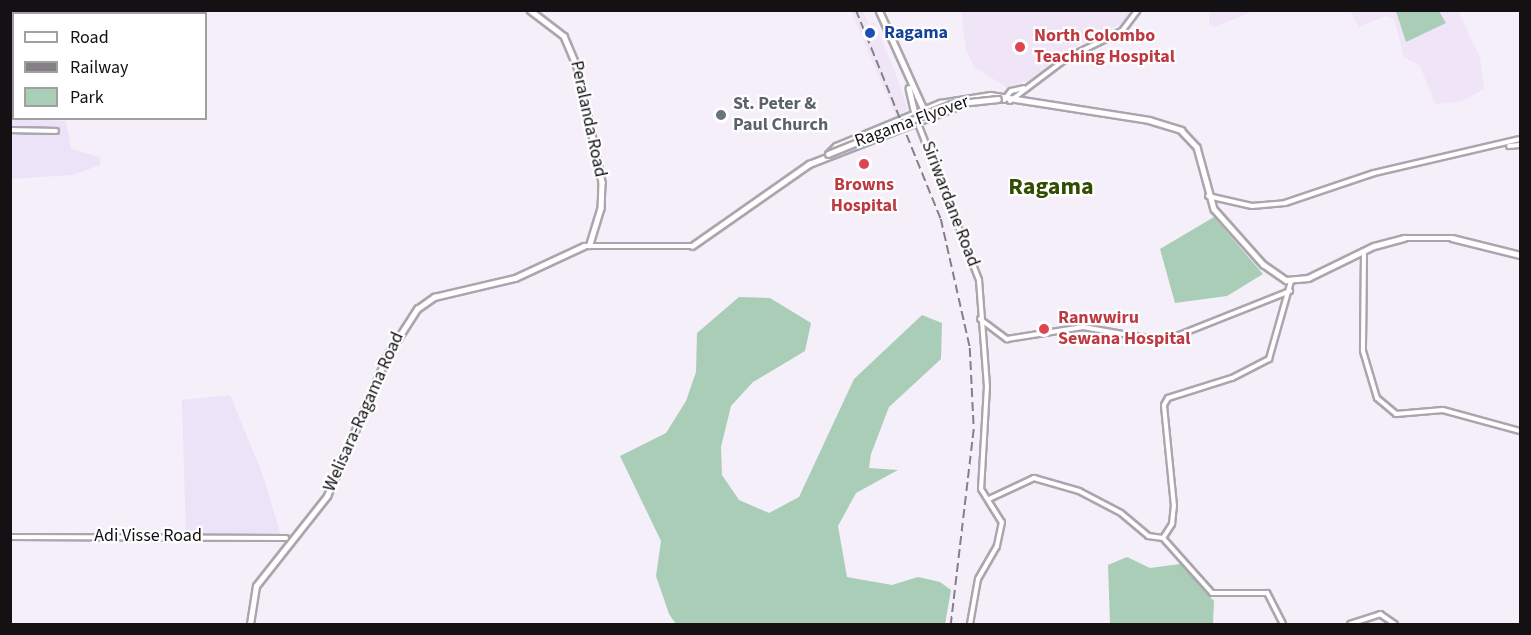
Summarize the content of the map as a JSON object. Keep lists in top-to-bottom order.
{
  "streets": {
    "main road": ["Peralanda Road", "Ragama Flyover", "Welisara-Ragama Road"],
    "street": ["Siriwardane Road", "Adi Visse Road"]
  },
  "crossings": [
    ["Peralanda Road", "Welisara-Ragama Road"],
    ["Ragama Flyover", "Welisara-Ragama Road"]
  ],
  "districts": ["Ragama"],
  "places": [
    "Ragama",
    "North Colombo Teaching Hospital",
    "St. Peter & Paul Church",
    "Browns Hospital",
    "Ranwwiru Sewana Hospital"
  ],
  "legend": ["Road", "Railway", "Park"]
}
